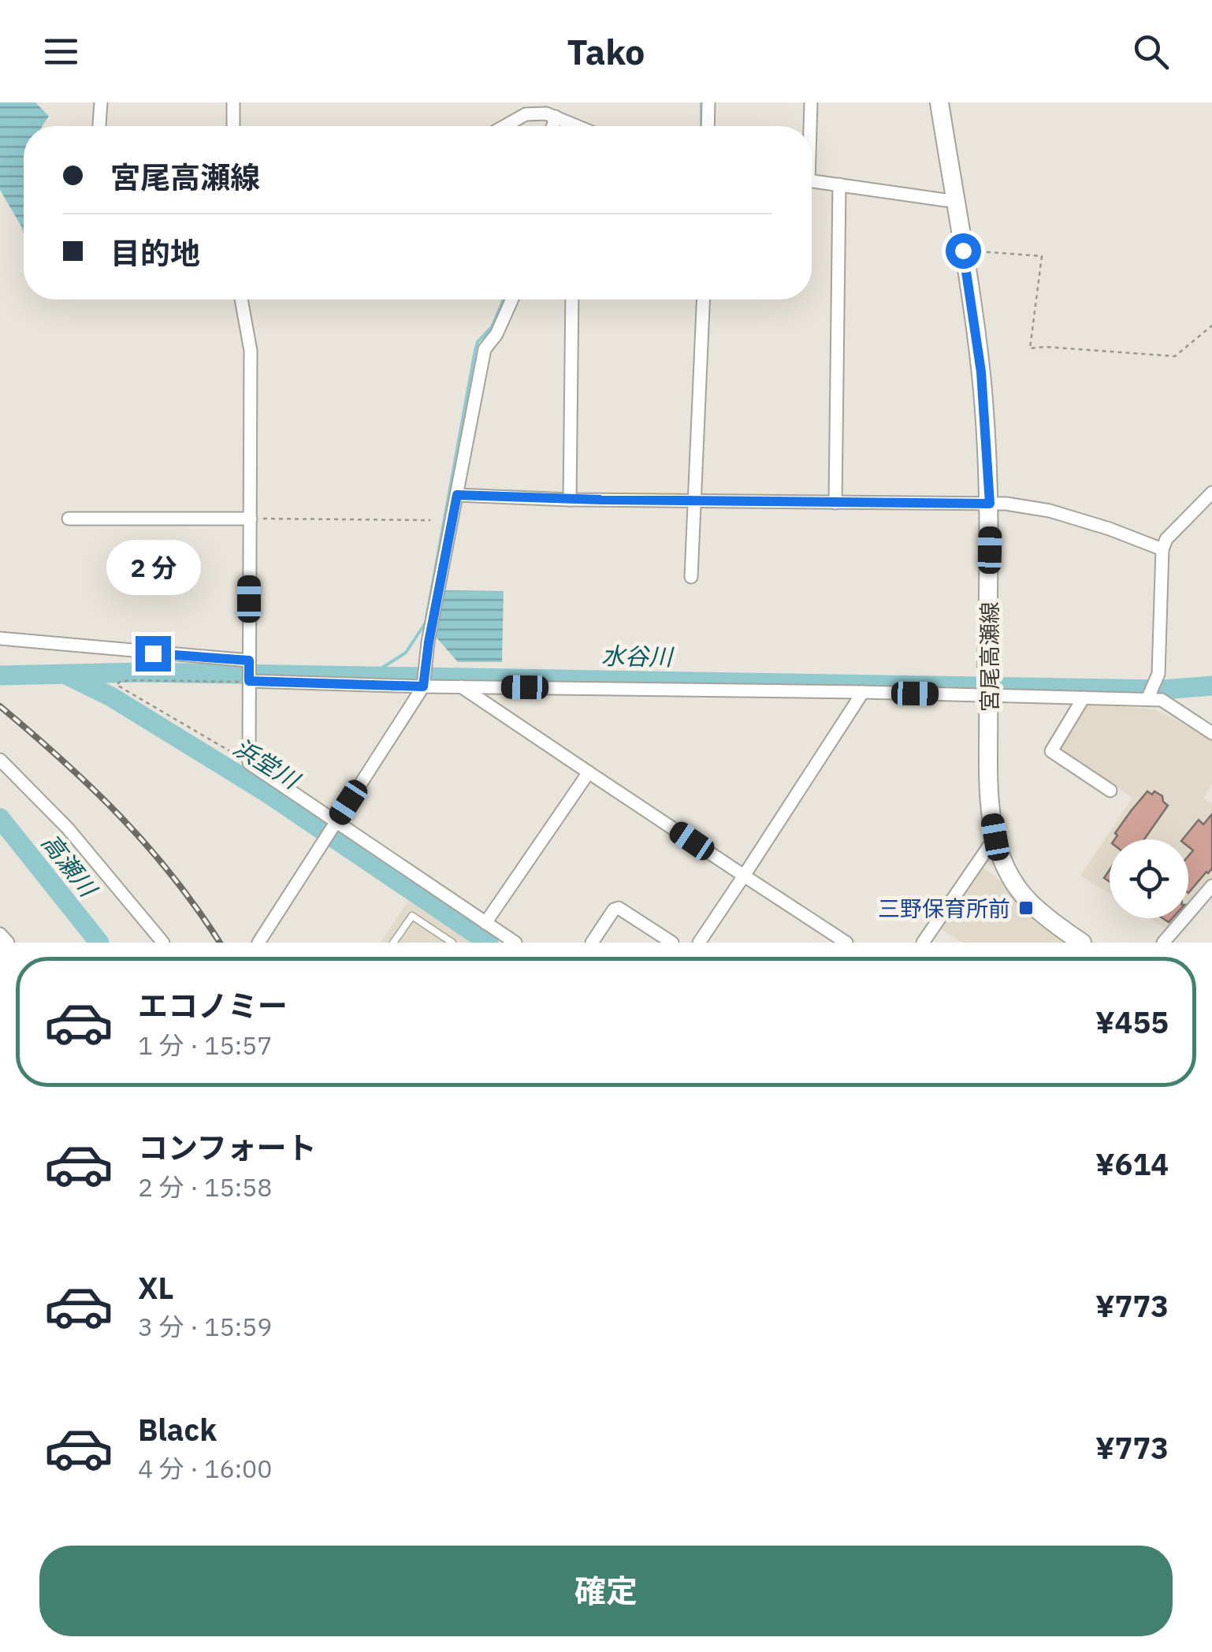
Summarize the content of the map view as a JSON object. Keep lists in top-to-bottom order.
{
  "streets": {
    "main road": ["宮尾高瀬線"]
  },
  "water": ["水谷川", "浜堂川", "高瀬川"],
  "places": {
    "transit": ["三野保育所前"]
  },
  "page": {
    "header": "Tako",
    "banner": ["宮尾高瀬線", "目的地"],
    "bubble": "2 分",
    "list": [
      {
        "name": "エコノミー",
        "note": "1 分 · 15:57",
        "value": "¥455"
      },
      {
        "name": "コンフォート",
        "note": "2 分 · 15:58",
        "value": "¥614"
      },
      {
        "name": "XL",
        "note": "3 分 · 15:59",
        "value": "¥773"
      },
      {
        "name": "Black",
        "note": "4 分 · 16:00",
        "value": "¥773"
      }
    ],
    "buttons": "確定"
  }
}
